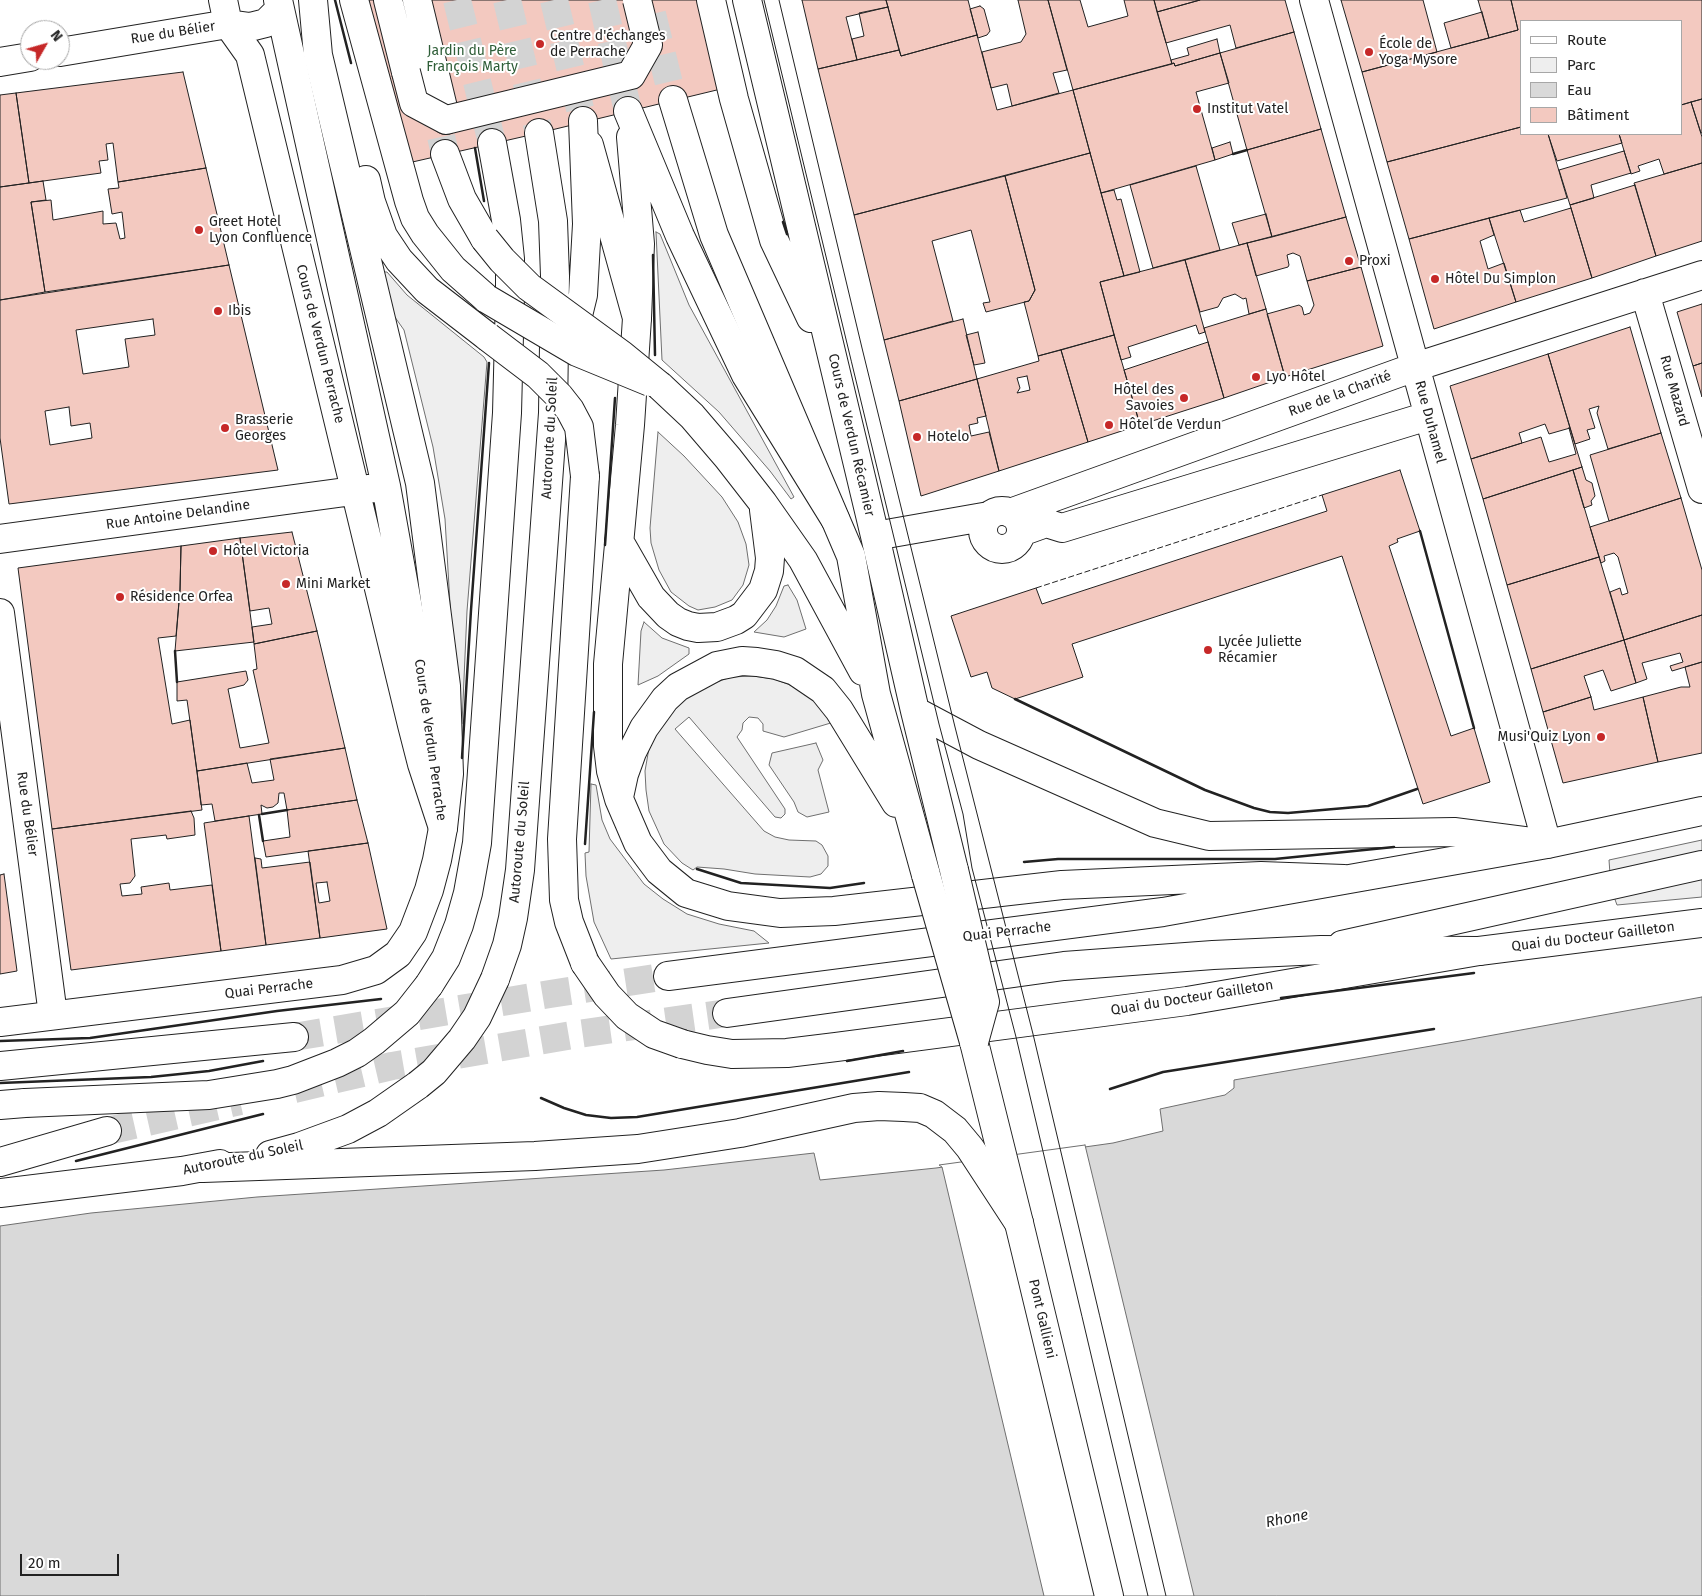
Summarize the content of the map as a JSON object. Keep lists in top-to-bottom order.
{
  "streets": {
    "main road": [
      "Rue du Bélier",
      "Cours de Verdun Perrache",
      "Rue Mazard",
      "Rue de la Charité",
      "Rue Duhamel",
      "Cours de Verdun Récamier",
      "Autoroute du Soleil",
      "Rue Antoine Delandine",
      "Quai Perrache",
      "Quai du Docteur Gailleton",
      "Pont Gallieni"
    ]
  },
  "crossings": [
    ["Rue du Bélier", "Cours de Verdun Perrache"],
    ["Rue du Bélier", "Quai Perrache"],
    ["Cours de Verdun Perrache", "Rue Antoine Delandine"],
    ["Cours de Verdun Perrache", "Quai Perrache"],
    ["Rue Mazard", "Rue de la Charité"],
    ["Rue de la Charité", "Rue Duhamel"],
    ["Rue de la Charité", "Cours de Verdun Récamier"],
    ["Cours de Verdun Récamier", "Pont Gallieni"]
  ],
  "water": ["Rhone"],
  "parks": ["Jardin du Père François Marty"],
  "places": [
    "Centre d'échanges de Perrache",
    "École de Yoga Mysore",
    "Institut Vatel",
    "Greet Hotel Lyon Confluence",
    "Proxi",
    "Hôtel Du Simplon",
    "Ibis",
    "Lyo Hôtel",
    "Hôtel des Savoies",
    "Hôtel de Verdun",
    "Brasserie Georges",
    "Hotelo",
    "Hôtel Victoria",
    "Mini Market",
    "Résidence Orfea",
    "Lycée Juliette Récamier",
    "Musi'Quiz Lyon"
  ],
  "legend": [
    "Route",
    "Parc",
    "Eau",
    "Bâtiment"
  ],
  "scale_bar": "20 m",
  "north": "top right"
}
